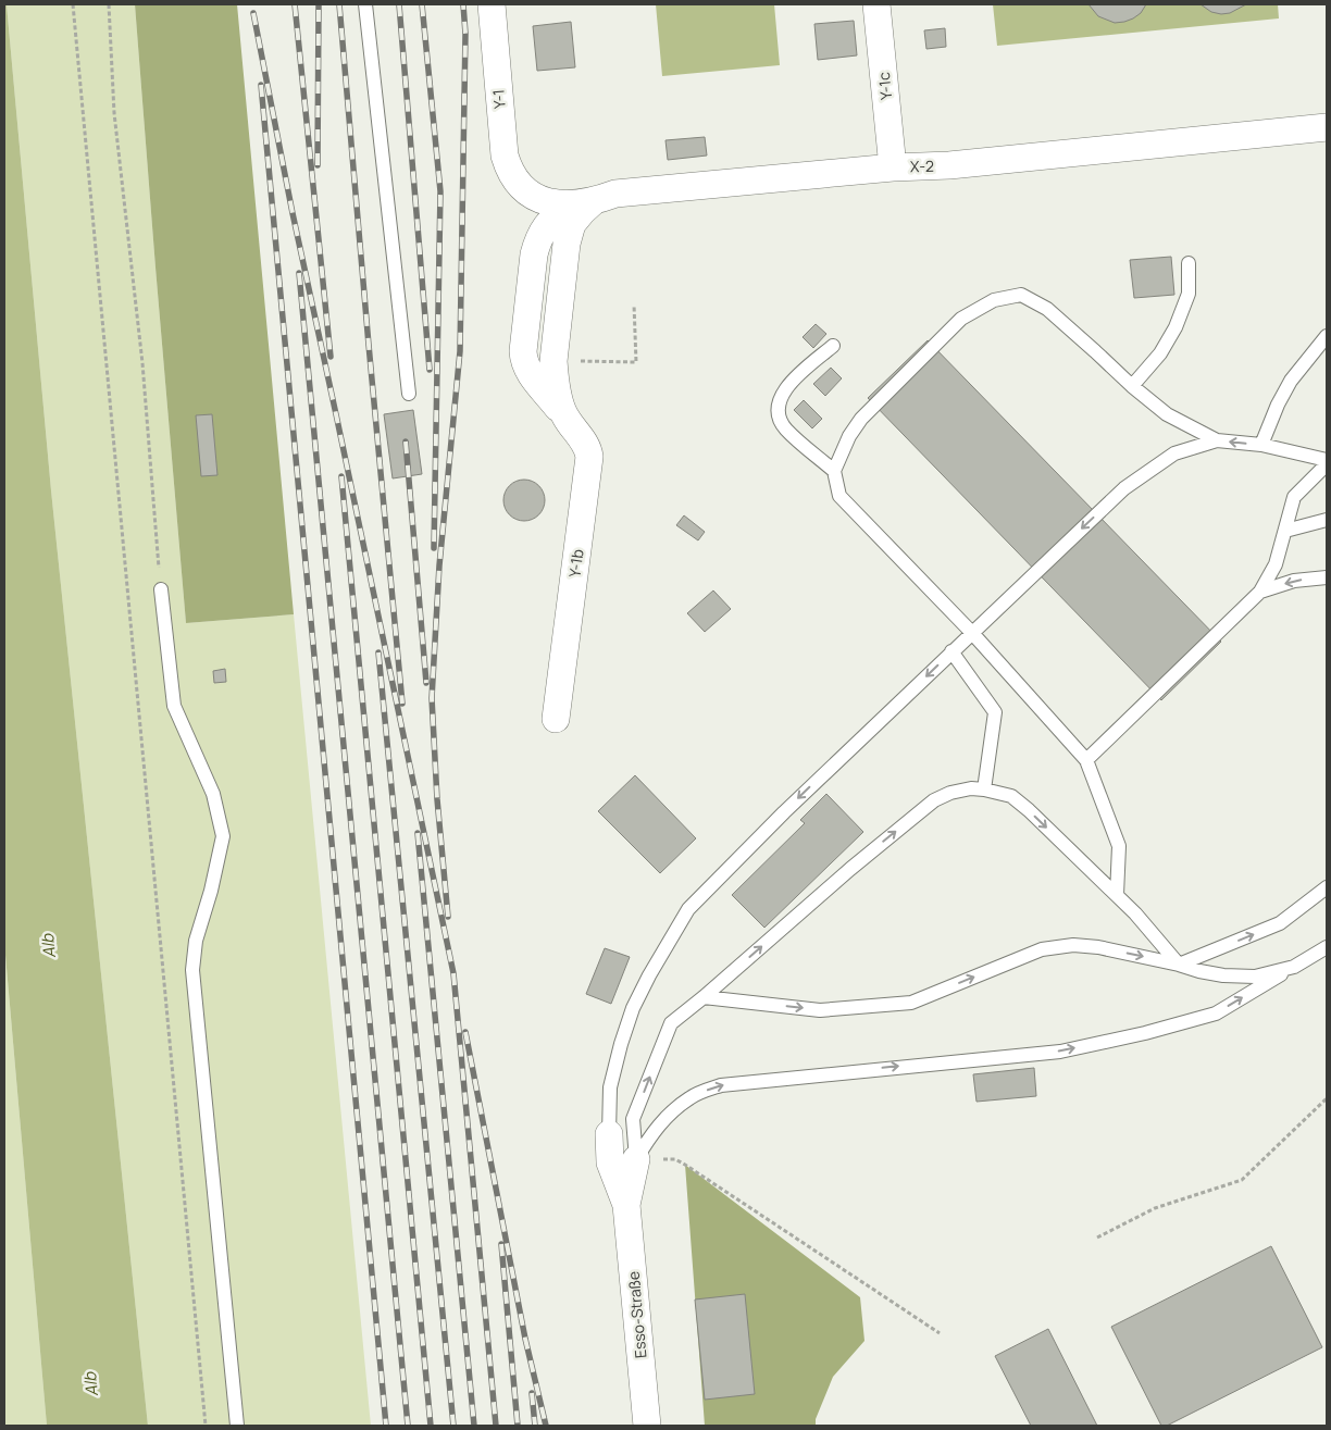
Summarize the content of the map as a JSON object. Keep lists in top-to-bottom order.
{
  "streets": {
    "street": [
      "Y-1c",
      "Y-1",
      "X-2",
      "Y-1b",
      "Esso-Straße"
    ]
  },
  "crossings": [
    ["Y-1c", "X-2"],
    ["Y-1", "X-2"],
    ["Y-1", "Y-1b"],
    ["X-2", "Y-1b"]
  ],
  "water": ["Alb"]
}
